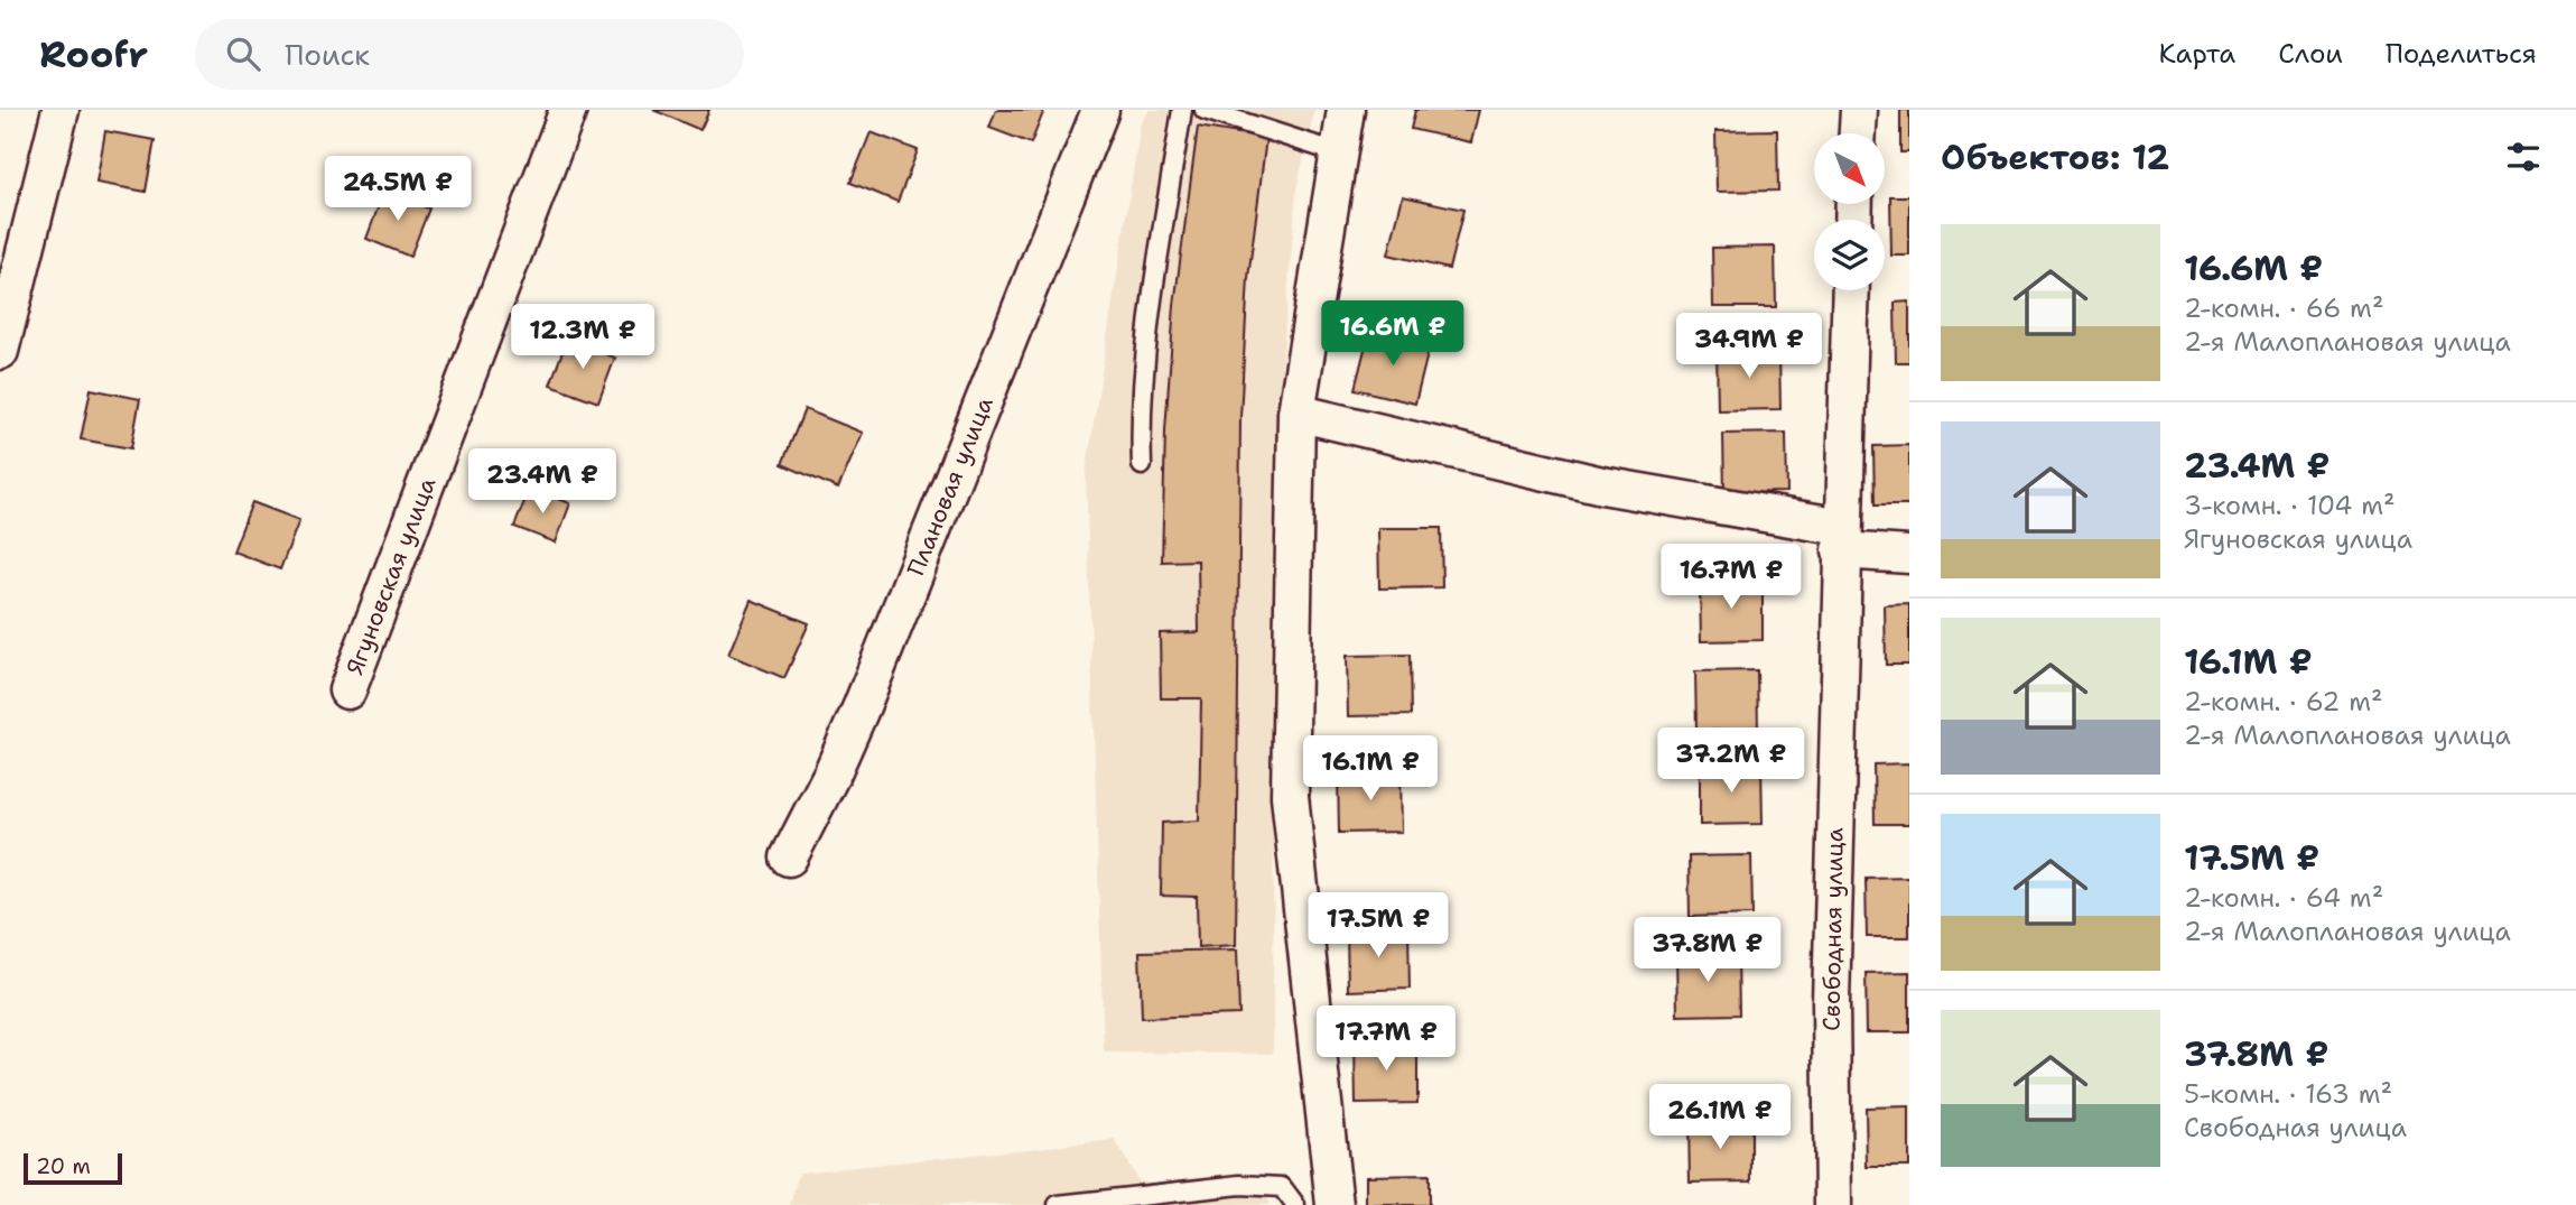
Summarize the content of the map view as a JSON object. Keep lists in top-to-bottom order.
{
  "streets": {
    "street": ["Плановая улица", "Ягуновская улица", "Свободная улица"]
  },
  "scale_bar": "20 m",
  "north": "bottom right",
  "page": {
    "header": "Roofr",
    "search": "Поиск",
    "nav": ["Карта", "Слои", "Поделиться"],
    "heading": "Объектов: 12",
    "price": [
      "24.5M ₽",
      "16.6M ₽",
      "12.3M ₽",
      "34.9M ₽",
      "23.4M ₽",
      "16.7M ₽",
      "37.2M ₽",
      "16.1M ₽",
      "17.5M ₽",
      "37.8M ₽",
      "17.7M ₽",
      "26.1M ₽"
    ],
    "list": [
      {
        "name": "16.6M ₽",
        "note": "2-комн. · 66 m² · 2-я Малоплановая улица"
      },
      {
        "name": "23.4M ₽",
        "note": "3-комн. · 104 m² · Ягуновская улица"
      },
      {
        "name": "16.1M ₽",
        "note": "2-комн. · 62 m² · 2-я Малоплановая улица"
      },
      {
        "name": "17.5M ₽",
        "note": "2-комн. · 64 m² · 2-я Малоплановая улица"
      },
      {
        "name": "37.8M ₽",
        "note": "5-комн. · 163 m² · Свободная улица"
      }
    ],
    "scale": "20 m"
  }
}
